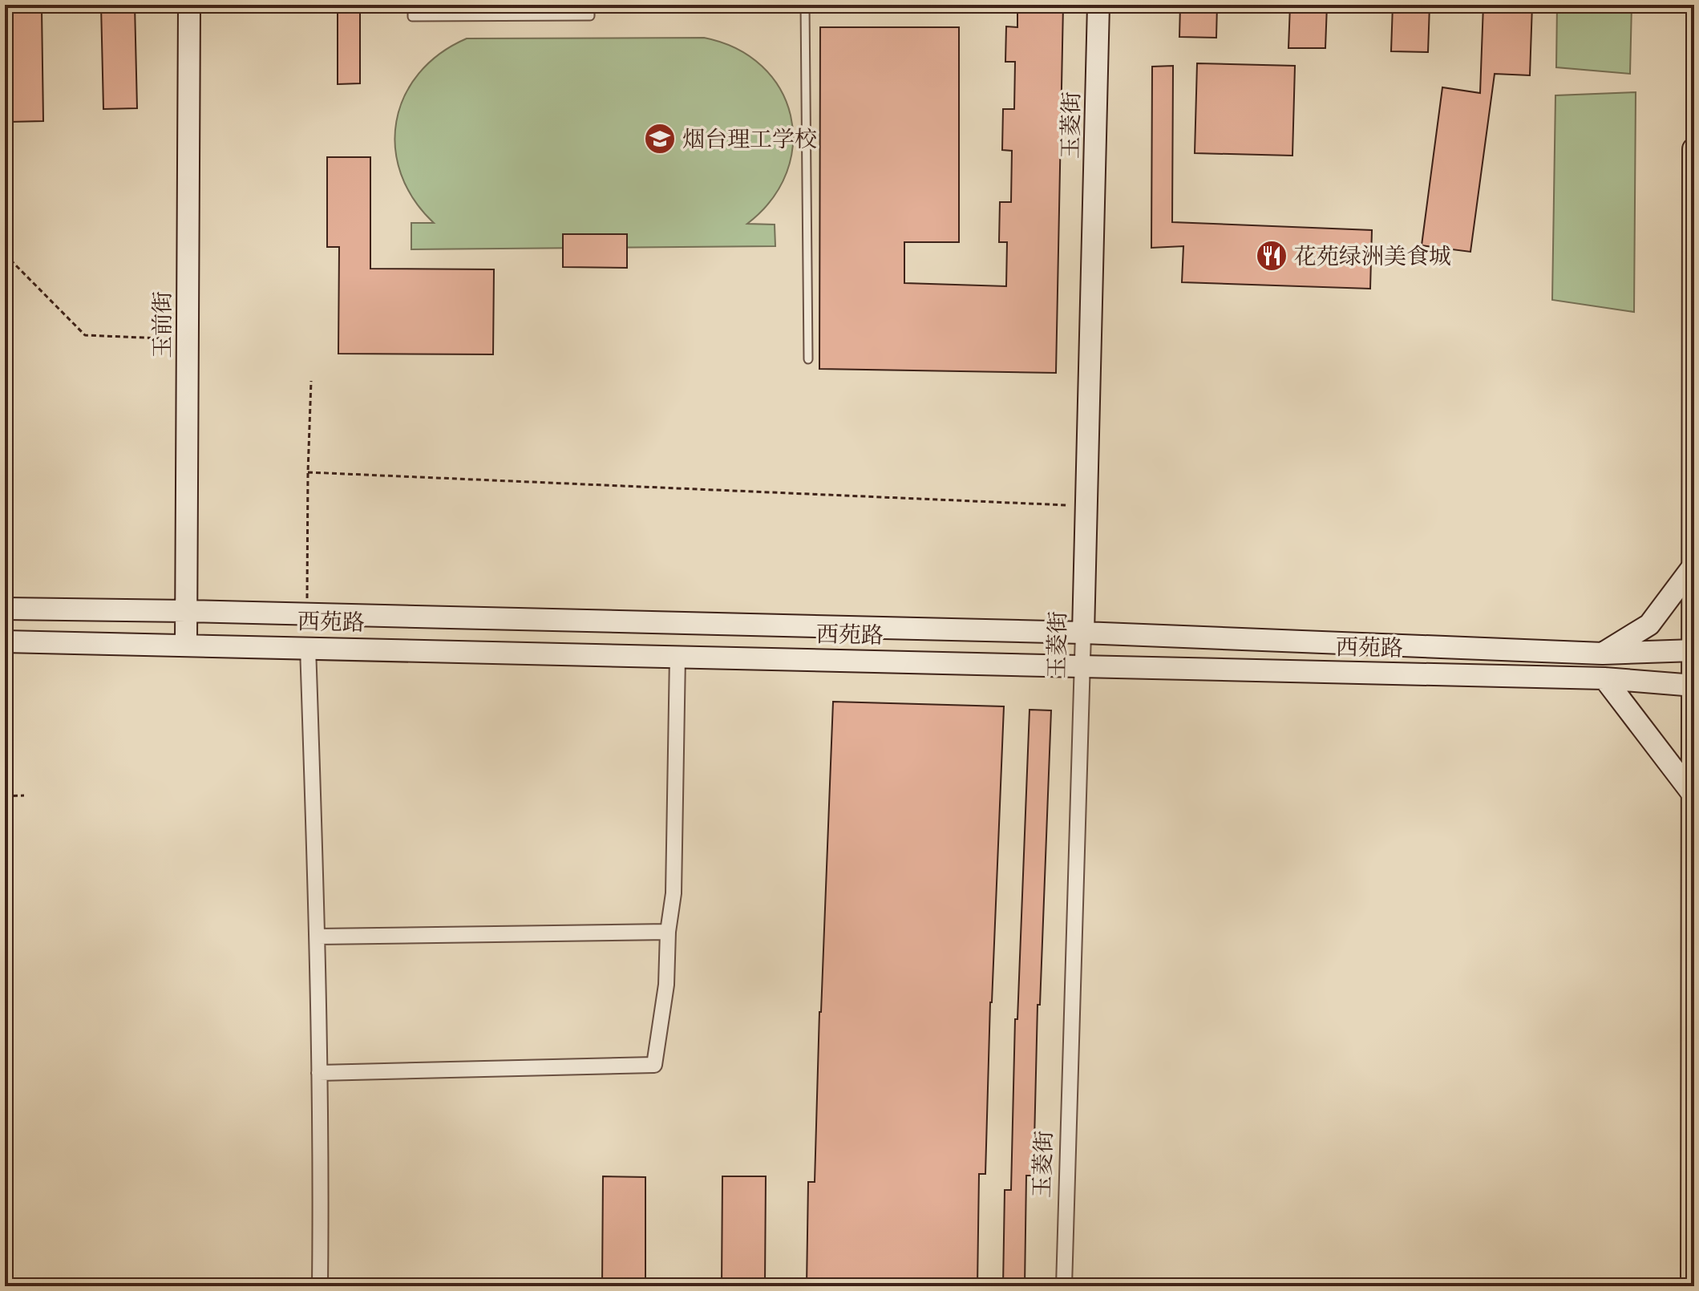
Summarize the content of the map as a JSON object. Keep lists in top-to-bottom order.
{
  "streets": {
    "main road": ["玉菱街", "玉前街", "西苑路"]
  },
  "crossings": [
    ["玉菱街", "西苑路"],
    ["玉前街", "西苑路"]
  ],
  "places": {
    "school or university": ["烟台理工学校"],
    "restaurant": ["花苑绿洲美食城"]
  }
}
